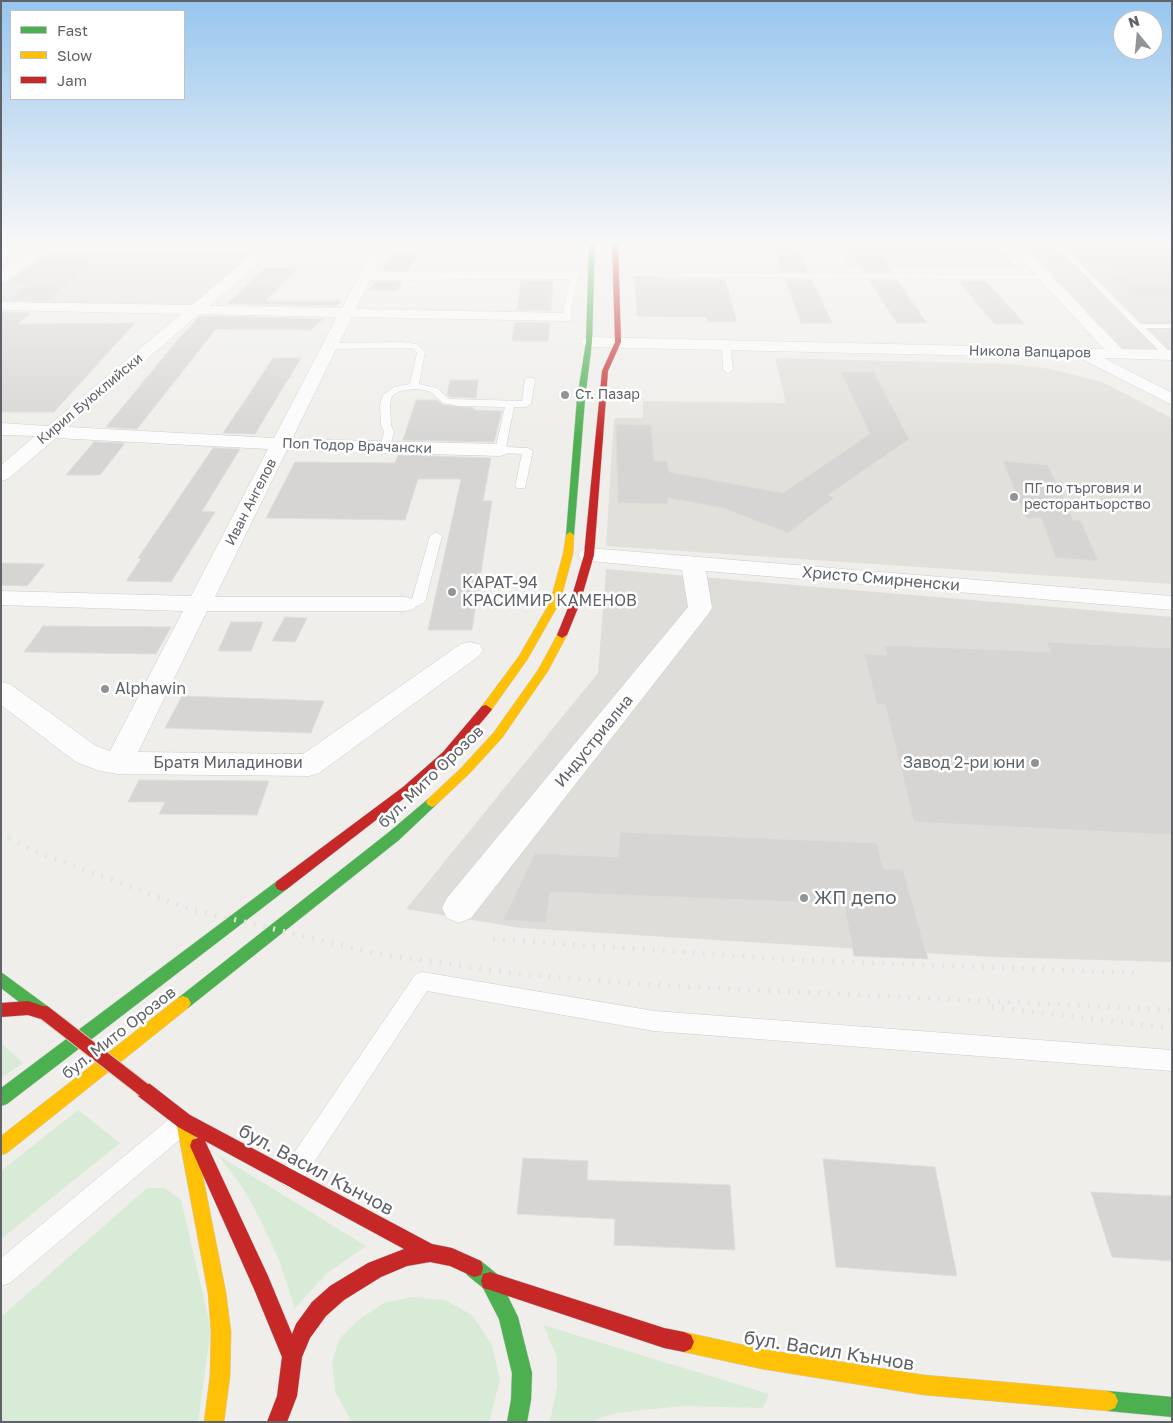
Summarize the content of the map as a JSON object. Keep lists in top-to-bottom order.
{
  "streets": {
    "main road": ["бул. Мито Орозов", "бул. Васил Кънчов"],
    "street": [
      "Никола Вапцаров",
      "Кирил Буюклийски",
      "Поп Тодор Врачански",
      "Иван Ангелов",
      "Христо Смирненски",
      "Индустриална",
      "Братя Миладинови"
    ]
  },
  "crossings": [
    ["Никола Вапцаров", "бул. Мито Орозов"],
    ["Кирил Буюклийски", "Поп Тодор Врачански"],
    ["Поп Тодор Врачански", "Иван Ангелов"],
    ["Иван Ангелов", "Братя Миладинови"],
    ["Христо Смирненски", "Индустриална"],
    ["Христо Смирненски", "бул. Мито Орозов"]
  ],
  "places": [
    "Ст. Пазар",
    "ПГ по търговия и ресторантьорство",
    "КАРАТ-94 КРАСИМИР КАМЕНОВ",
    "Alphawin",
    "Завод 2-ри юни",
    "ЖП депо"
  ],
  "legend": ["Fast", "Slow", "Jam"],
  "north": "top"
}
